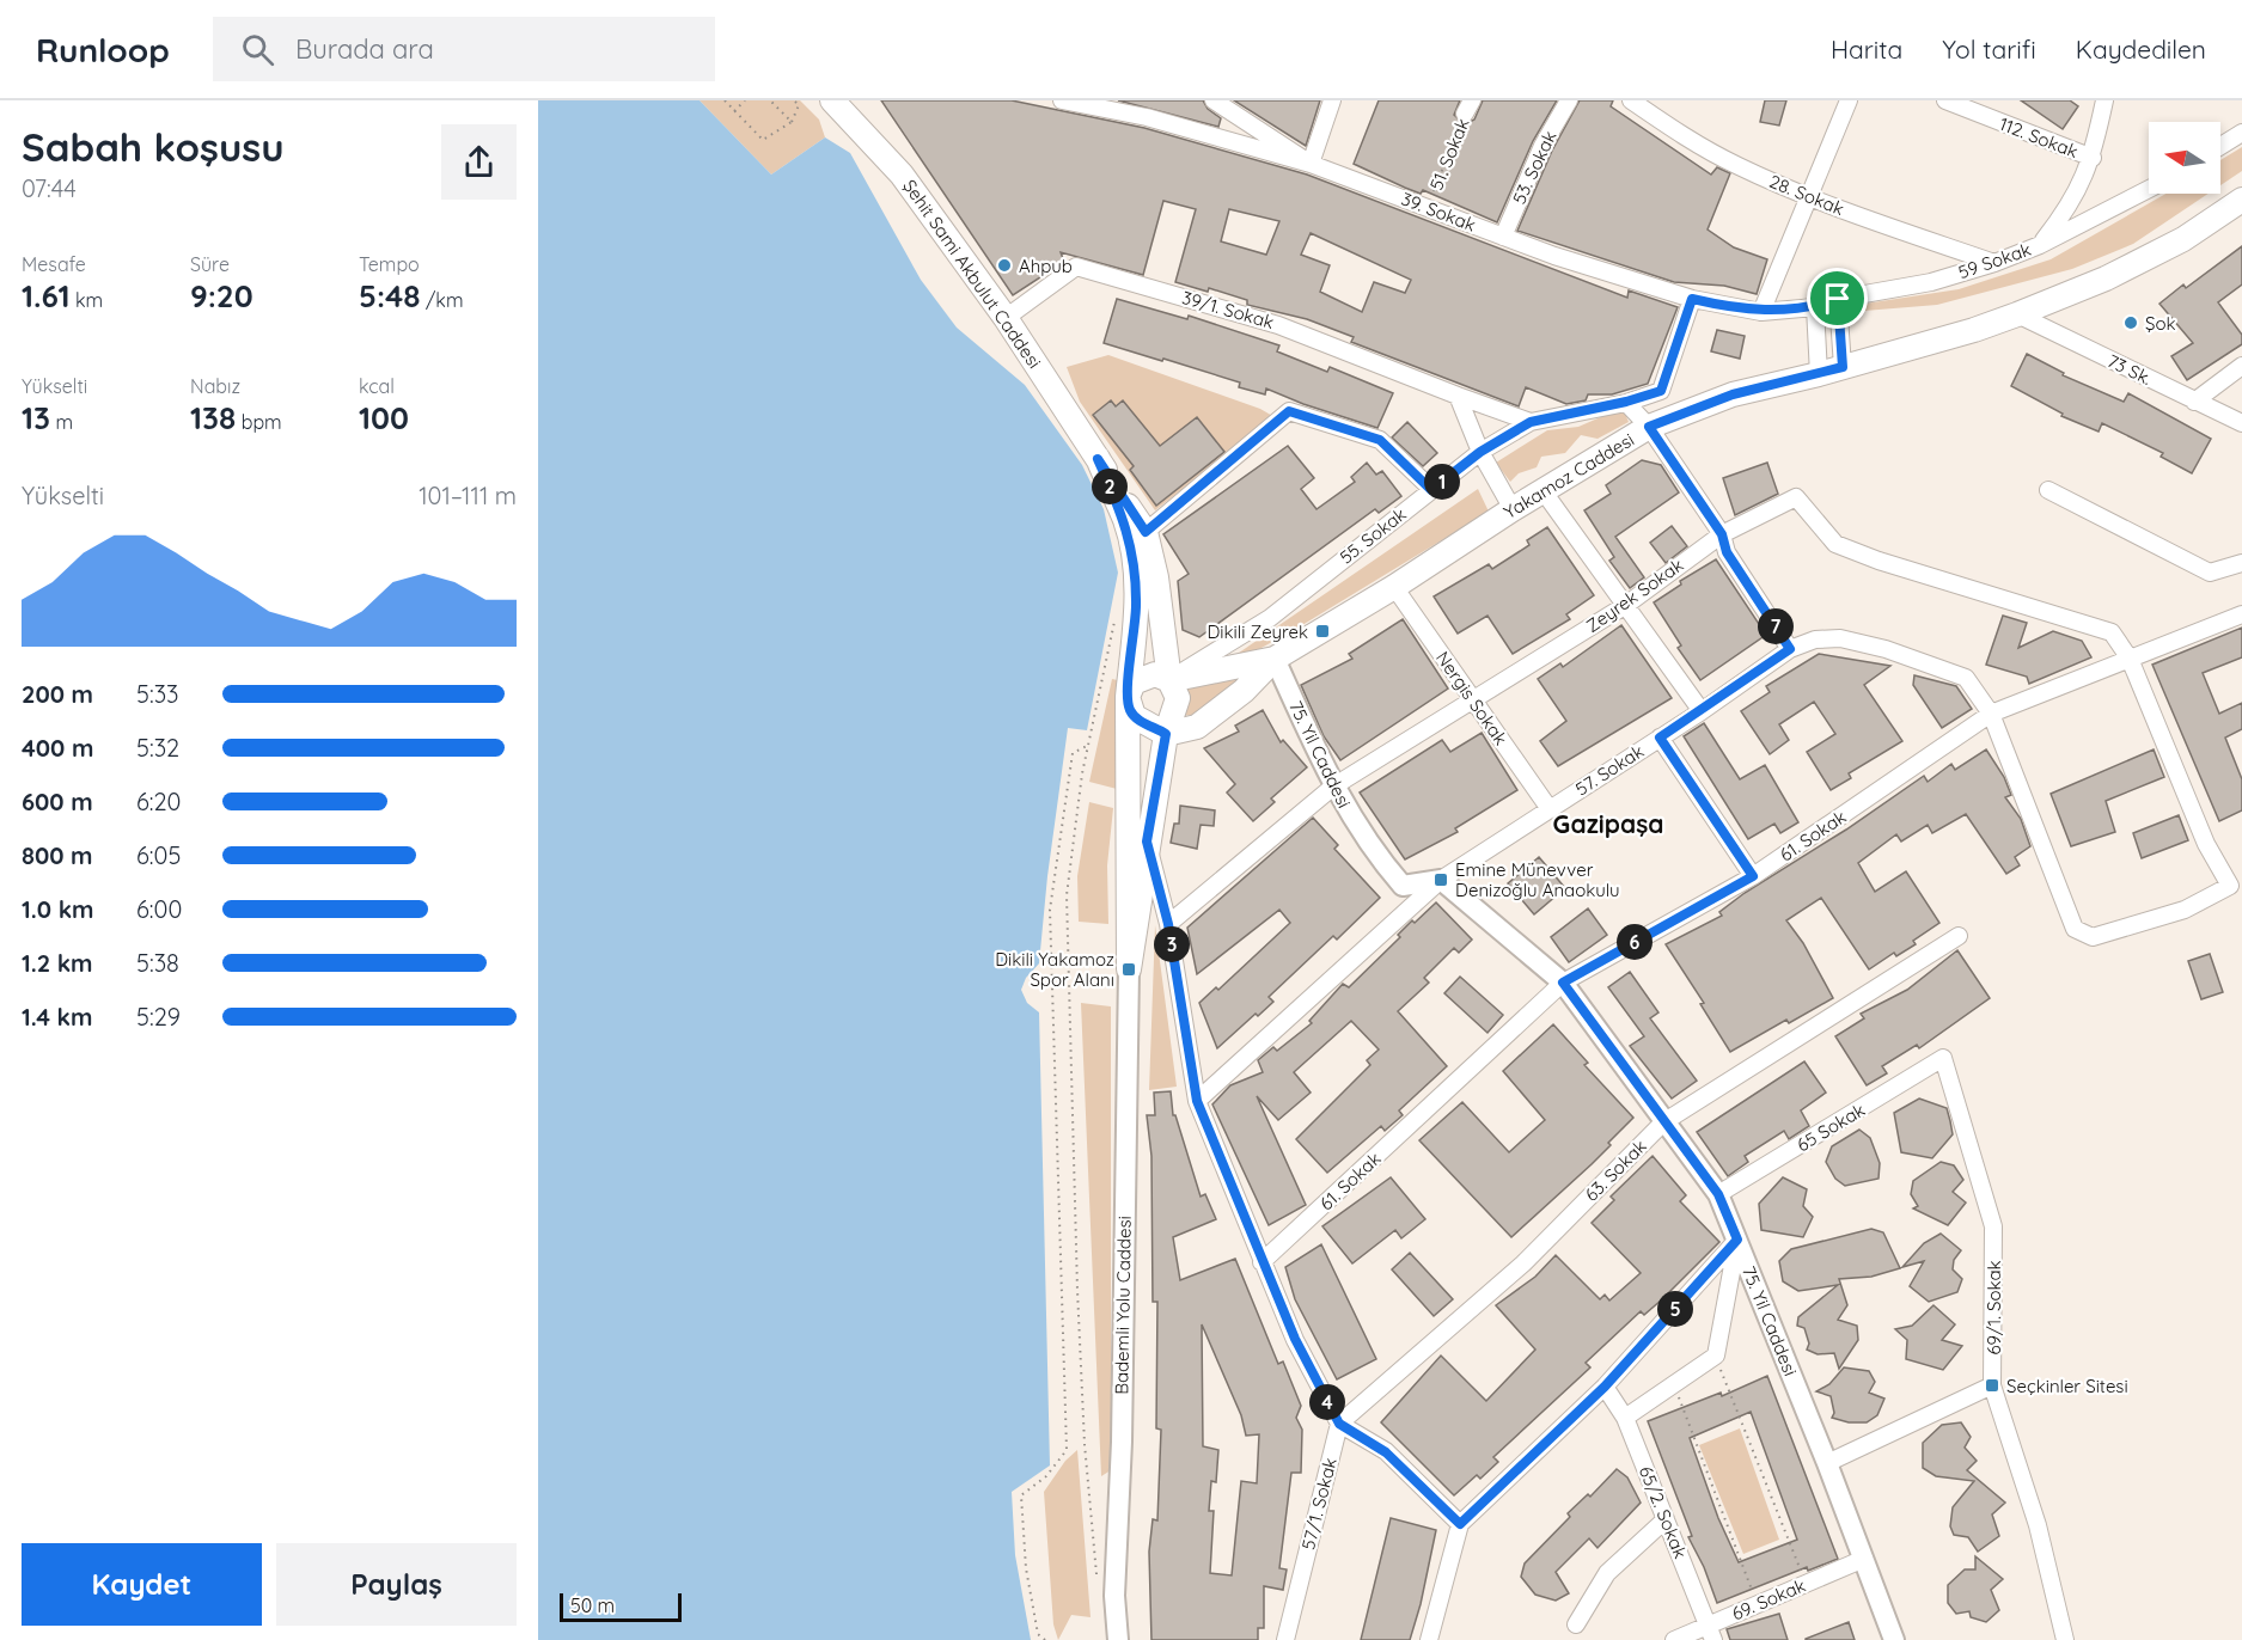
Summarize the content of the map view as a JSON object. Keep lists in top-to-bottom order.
{
  "streets": {
    "main road": ["Şehit Sami Akbulut Caddesi", "Yakamoz Caddesi"],
    "street": [
      "112. Sokak",
      "53. Sokak",
      "28. Sokak",
      "39. Sokak",
      "59 Sokak",
      "39/1. Sokak",
      "73 Sk.",
      "55. Sokak",
      "Zeyrek Sokak",
      "Nergis Sokak",
      "75. Yil Caddesi",
      "57. Sokak",
      "61. Sokak",
      "65 Sokak",
      "63. Sokak",
      "Bademli Yolu Caddesi",
      "69/1. Sokak",
      "57/1. Sokak",
      "65/2. Sokak",
      "69. Sokak"
    ],
    "path": ["51. Sokak"]
  },
  "crossings": [
    ["51. Sokak", "39. Sokak"],
    ["53. Sokak", "39. Sokak"],
    ["28. Sokak", "59 Sokak"],
    ["39. Sokak", "59 Sokak"],
    ["39. Sokak", "55. Sokak"],
    ["Şehit Sami Akbulut Caddesi", "39/1. Sokak"],
    ["Şehit Sami Akbulut Caddesi", "55. Sokak"],
    ["Şehit Sami Akbulut Caddesi", "Bademli Yolu Caddesi"],
    ["39/1. Sokak", "55. Sokak"],
    ["73 Sk.", "Yakamoz Caddesi"],
    ["Yakamoz Caddesi", "Nergis Sokak"],
    ["Yakamoz Caddesi", "75. Yil Caddesi"],
    ["Zeyrek Sokak", "Nergis Sokak"],
    ["Zeyrek Sokak", "75. Yil Caddesi"],
    ["Zeyrek Sokak", "61. Sokak"],
    ["Nergis Sokak", "57. Sokak"],
    ["75. Yil Caddesi", "57. Sokak"],
    ["75. Yil Caddesi", "61. Sokak"],
    ["75. Yil Caddesi", "65 Sokak"],
    ["75. Yil Caddesi", "63. Sokak"],
    ["75. Yil Caddesi", "69. Sokak"],
    ["57. Sokak", "61. Sokak"],
    ["65 Sokak", "69/1. Sokak"],
    ["63. Sokak", "57/1. Sokak"],
    ["65/2. Sokak", "69. Sokak"]
  ],
  "districts": ["Gazipaşa"],
  "places": {
    "other": ["Ahpub", "Şok"],
    "transit": [
      "Dikili Zeyrek",
      "Emine Münevver Denizoğlu Anaokulu",
      "Dikili Yakamoz Spor Alanı",
      "Seçkinler Sitesi"
    ]
  },
  "scale_bar": "50 m",
  "north": "left",
  "page": {
    "header": "Runloop",
    "search": "Burada ara",
    "nav": ["Harita", "Yol tarifi", "Kaydedilen"],
    "heading": ["Sabah koşusu", "07:44"],
    "stats": [
      ["Mesafe", "1.61 km"],
      ["Süre", "9:20"],
      ["Tempo", "5:48 /km"],
      ["Yükselti", "13 m"],
      ["Nabız", "138 bpm"],
      ["kcal", "100"]
    ],
    "pins": [
      "1",
      "2",
      "7",
      "6",
      "3",
      "5",
      "4"
    ],
    "chart": ["Yükselti", "101–111 m"],
    "list": [
      {
        "name": "200 m",
        "note": "5:33"
      },
      {
        "name": "400 m",
        "note": "5:32"
      },
      {
        "name": "600 m",
        "note": "6:20"
      },
      {
        "name": "800 m",
        "note": "6:05"
      },
      {
        "name": "1.0 km",
        "note": "6:00"
      },
      {
        "name": "1.2 km",
        "note": "5:38"
      },
      {
        "name": "1.4 km",
        "note": "5:29"
      }
    ],
    "buttons": ["Kaydet", "Paylaş"],
    "scale": "50 m"
  }
}
